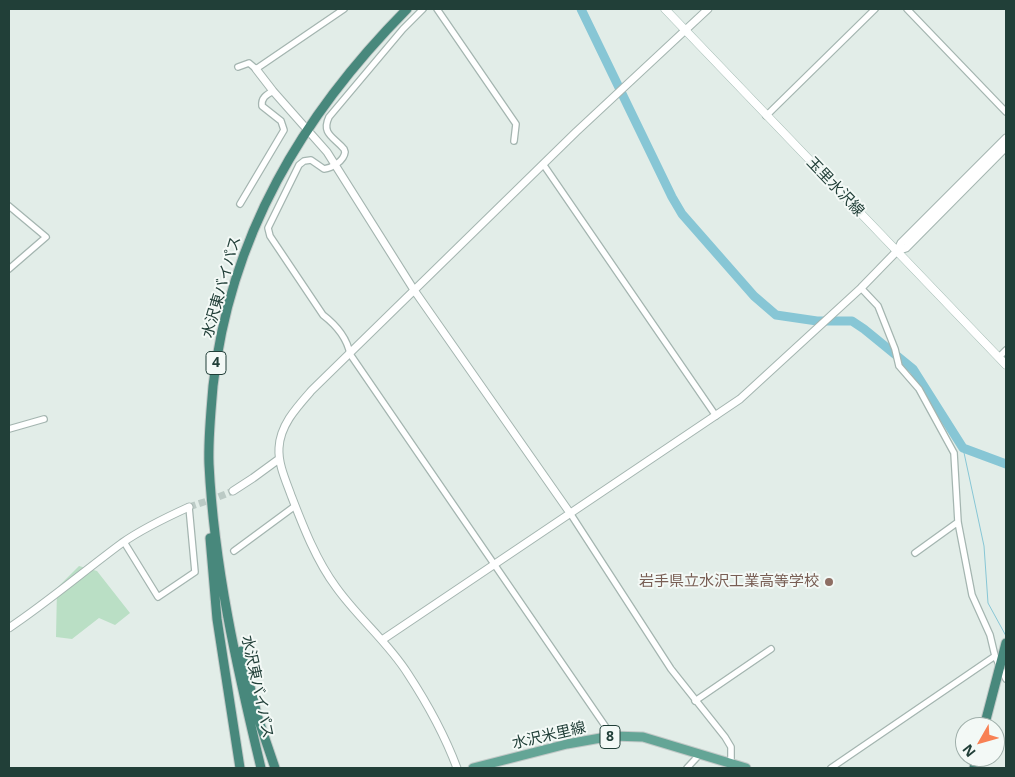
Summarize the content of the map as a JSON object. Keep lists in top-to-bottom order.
{
  "streets": {
    "highway": ["水沢東バイパス", "4"],
    "main road": ["玉里水沢線", "水沢米里線", "8"]
  },
  "places": ["岩手県立水沢工業高等学校"],
  "north": "bottom left"
}
